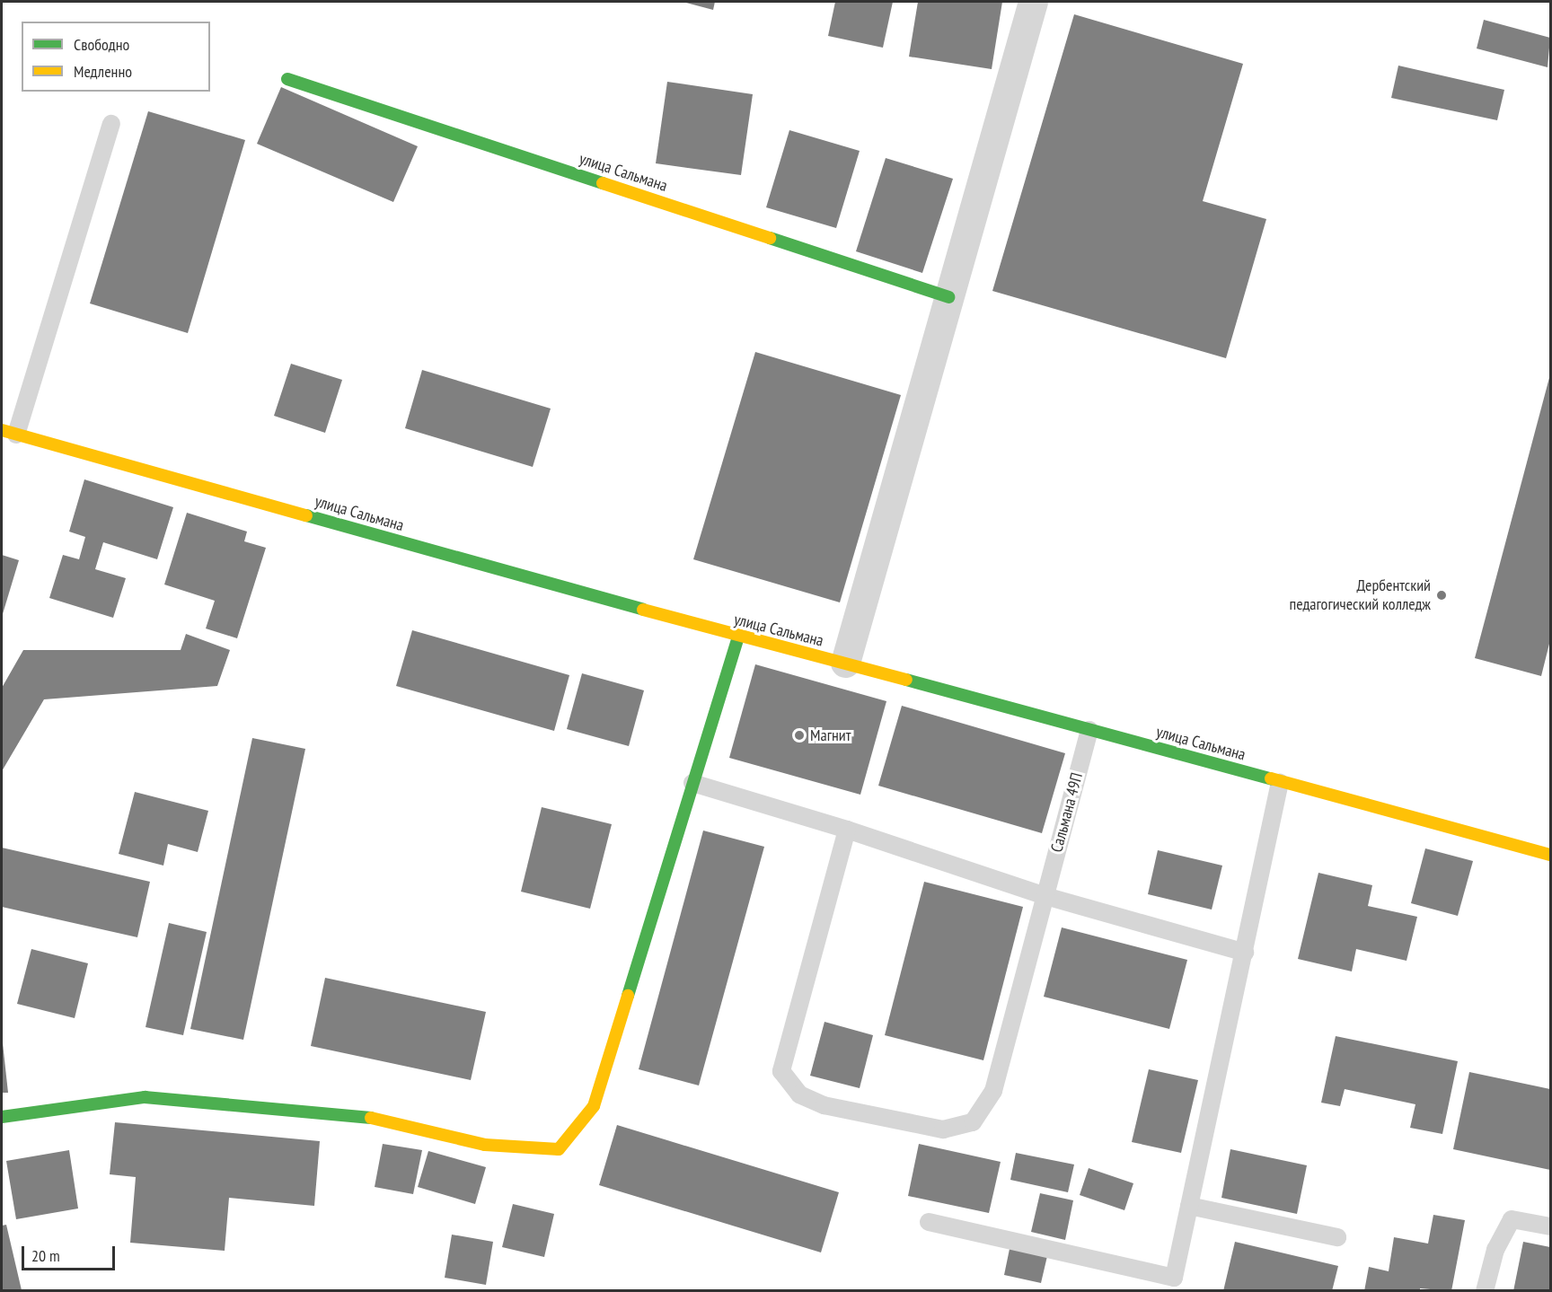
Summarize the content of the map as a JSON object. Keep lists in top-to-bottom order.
{
  "streets": {
    "street": ["улица Сальмана"],
    "lane": ["Сальмана 49П"]
  },
  "crossings": [
    ["улица Сальмана", "Сальмана 49П"]
  ],
  "places": ["Дербентский педагогический колледж", "Магнит"],
  "legend": ["Свободно", "Медленно"],
  "scale_bar": "20 m"
}
